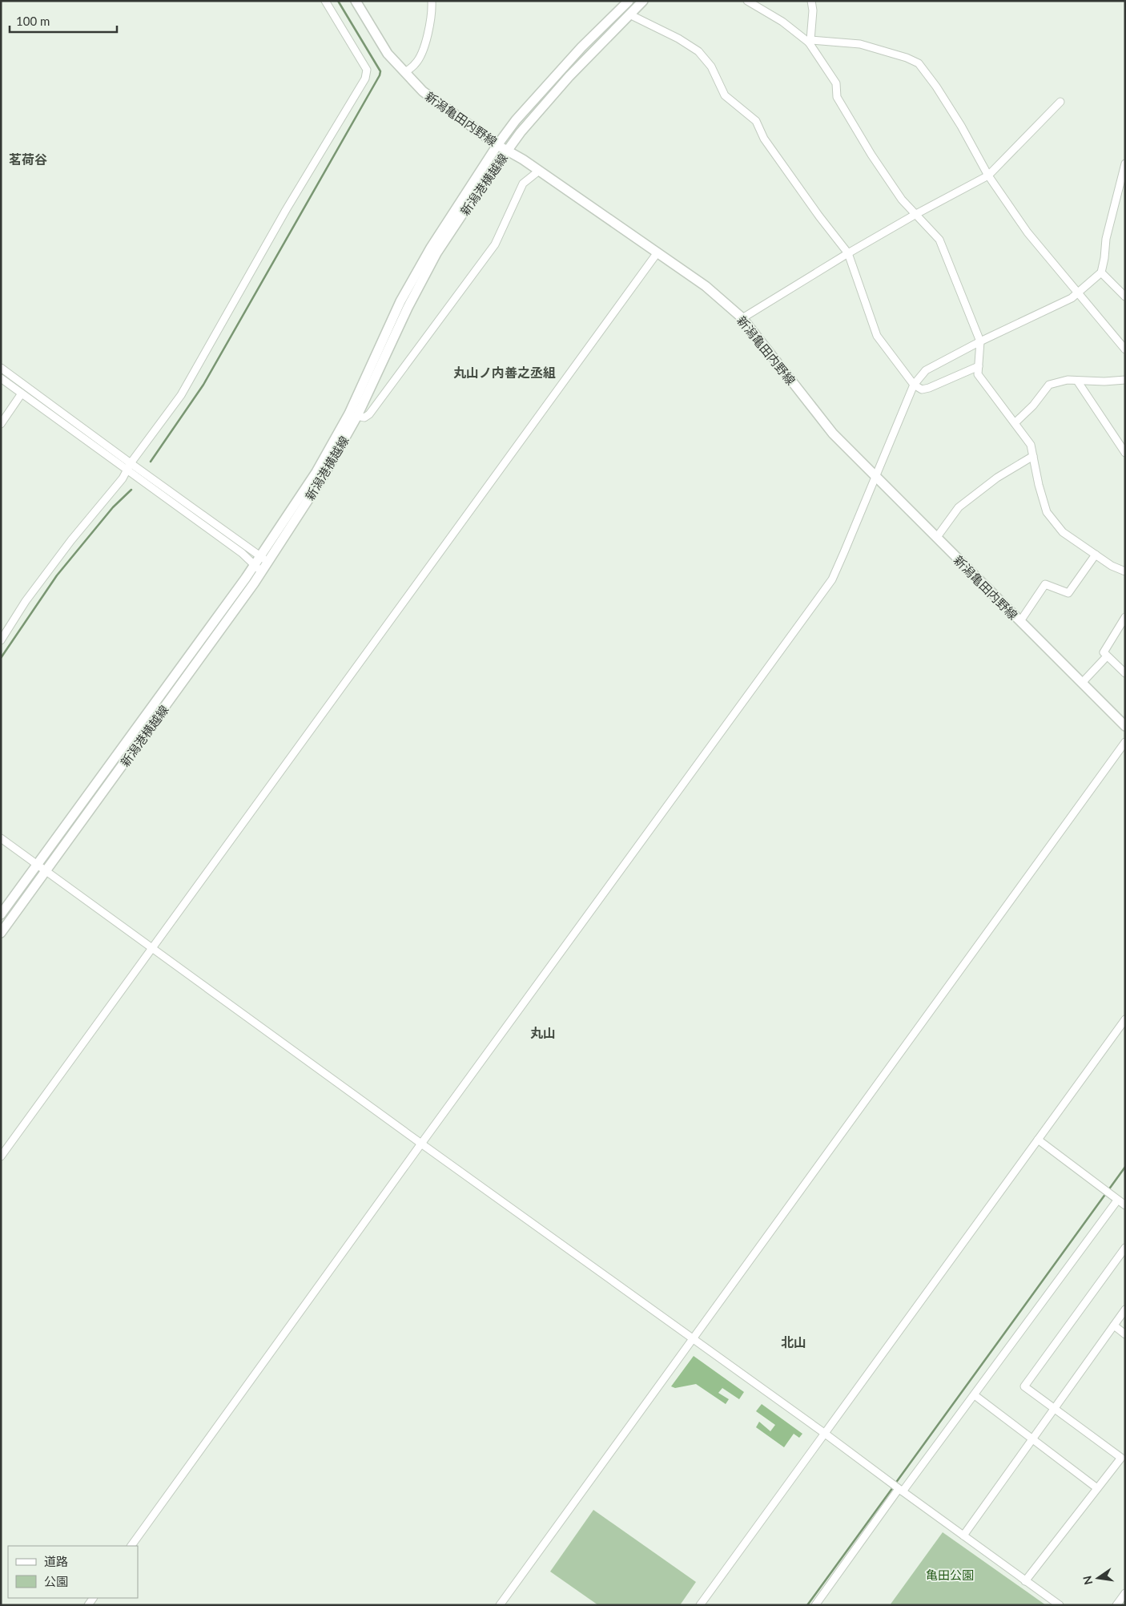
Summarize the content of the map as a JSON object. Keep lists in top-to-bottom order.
{
  "streets": {
    "main road": ["新潟亀田内野線", "新潟港横越線"]
  },
  "crossings": [
    ["新潟亀田内野線", "新潟港横越線"]
  ],
  "districts": [
    "茗荷谷",
    "丸山ノ内善之丞組",
    "丸山",
    "北山"
  ],
  "parks": ["亀田公園"],
  "legend": ["道路", "公園"],
  "scale_bar": "100 m",
  "north": "left"
}
